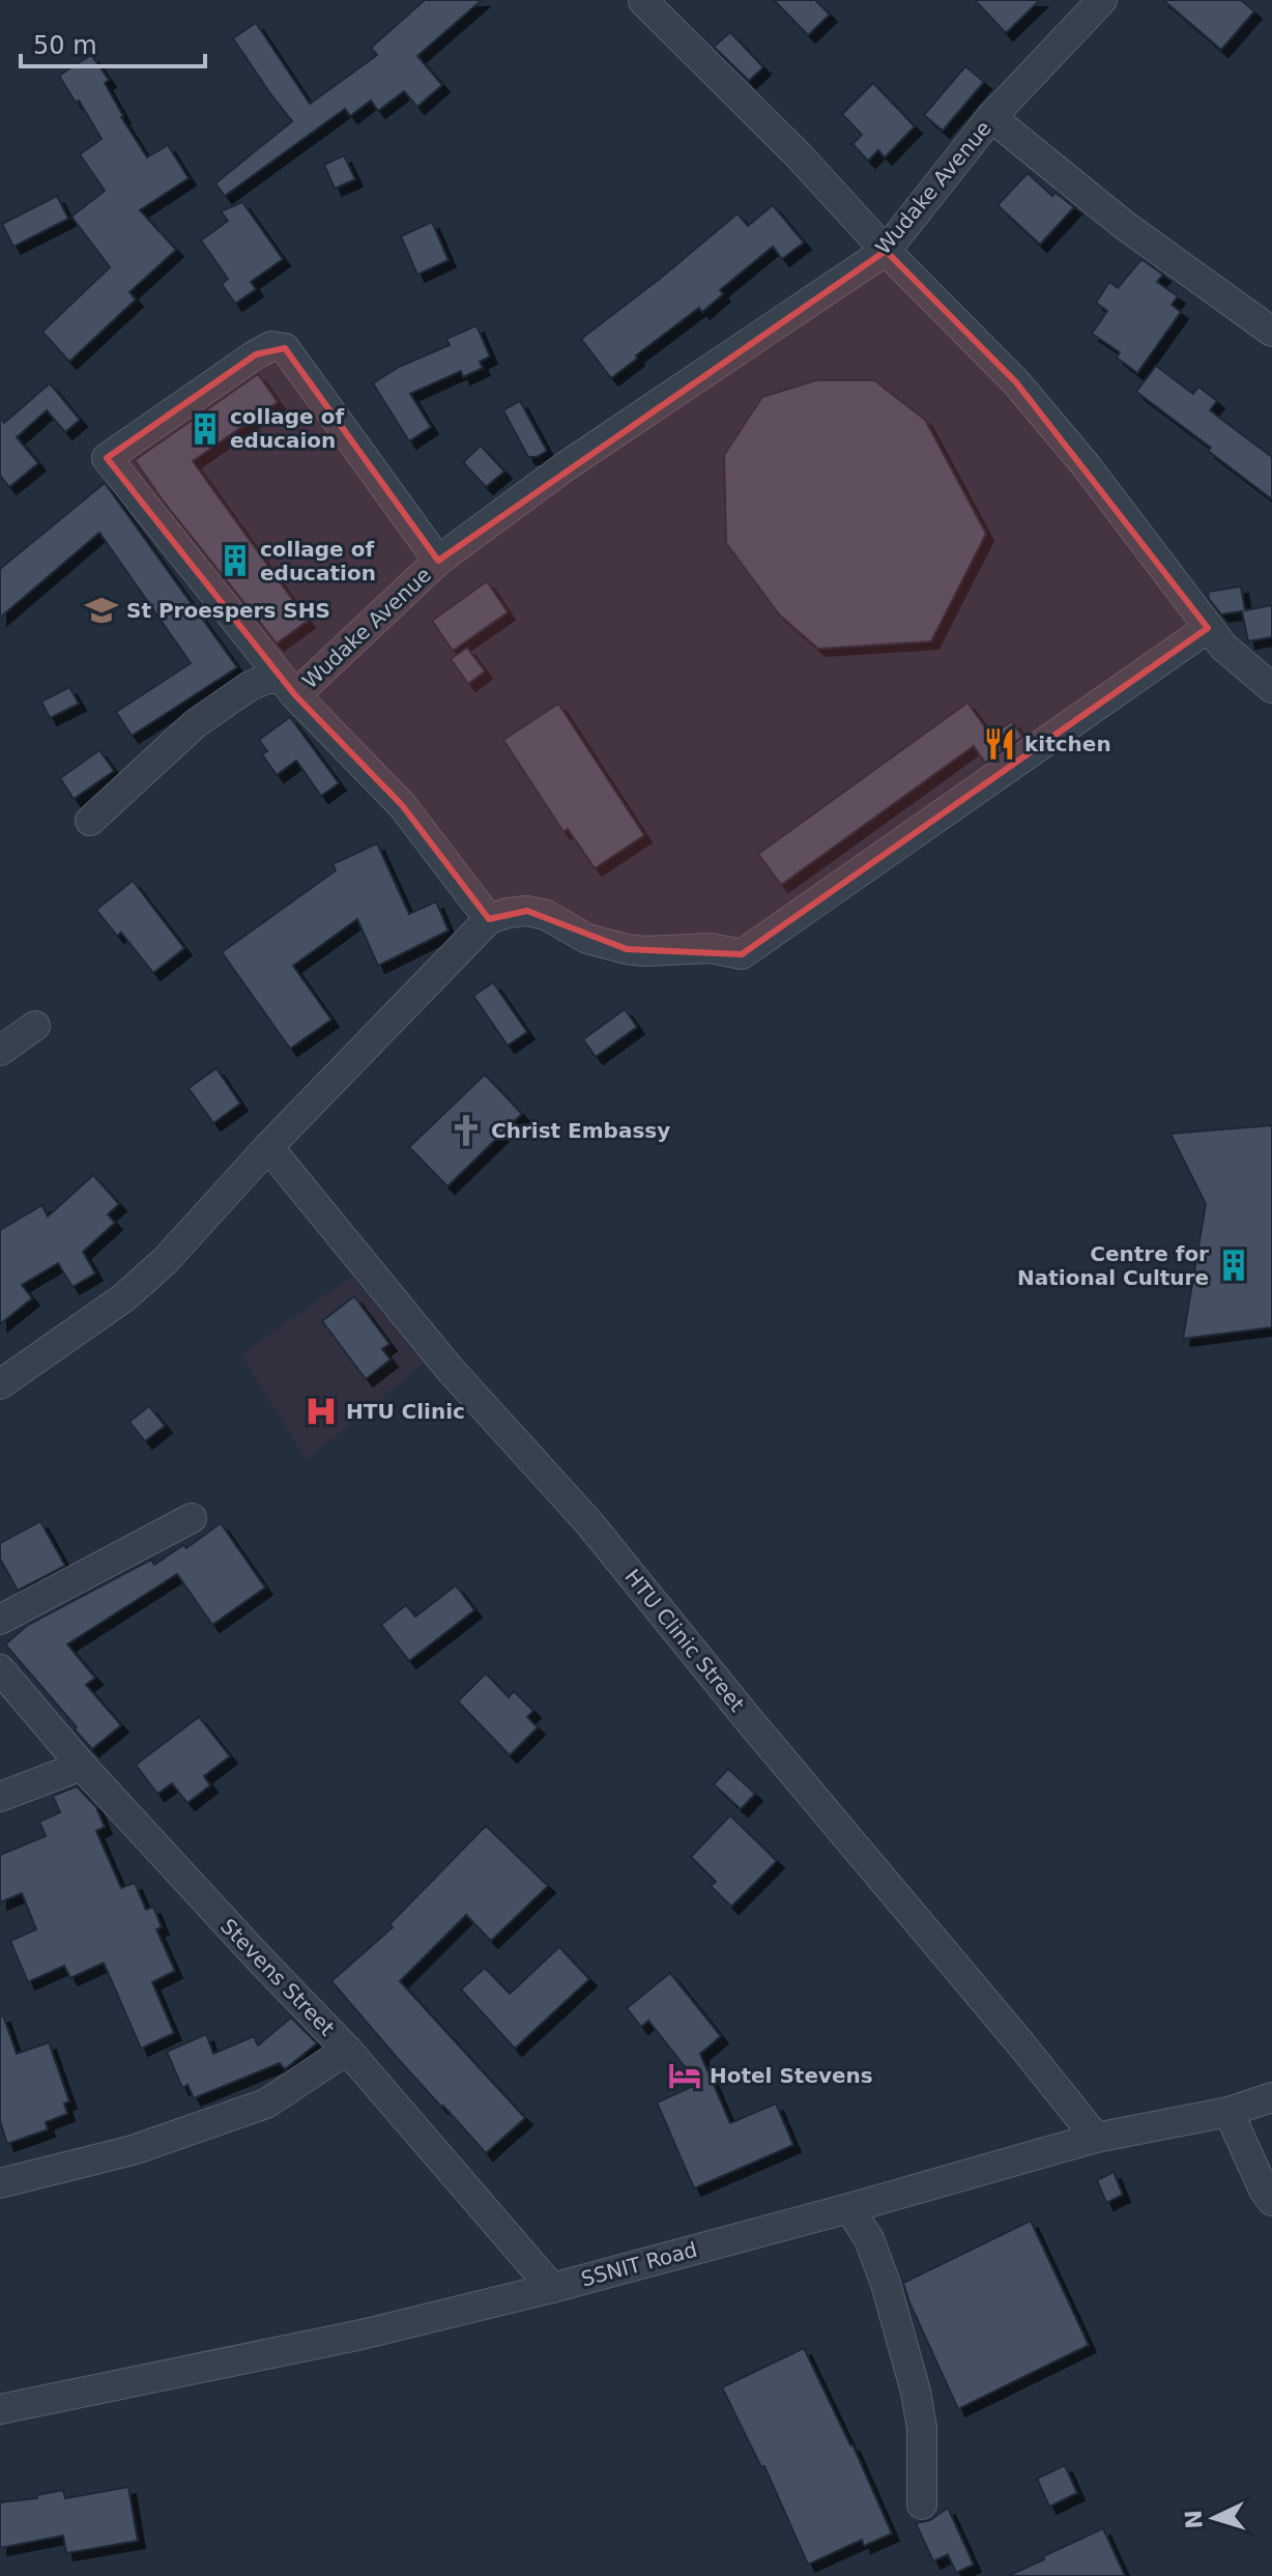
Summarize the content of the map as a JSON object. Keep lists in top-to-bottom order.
{
  "streets": {
    "street": [
      "Wudake Avenue",
      "HTU Clinic Street",
      "Stevens Street",
      "SSNIT Road"
    ]
  },
  "crossings": [
    ["HTU Clinic Street", "SSNIT Road"],
    ["Stevens Street", "SSNIT Road"]
  ],
  "places": {
    "building": ["collage of educaion", "collage of education", "Centre for National Culture"],
    "school or university": ["St Proespers SHS"],
    "restaurant": ["kitchen"],
    "church": ["Christ Embassy"],
    "hospital": ["HTU Clinic"],
    "hotel": ["Hotel Stevens"]
  },
  "scale_bar": "50 m",
  "north": "left"
}
